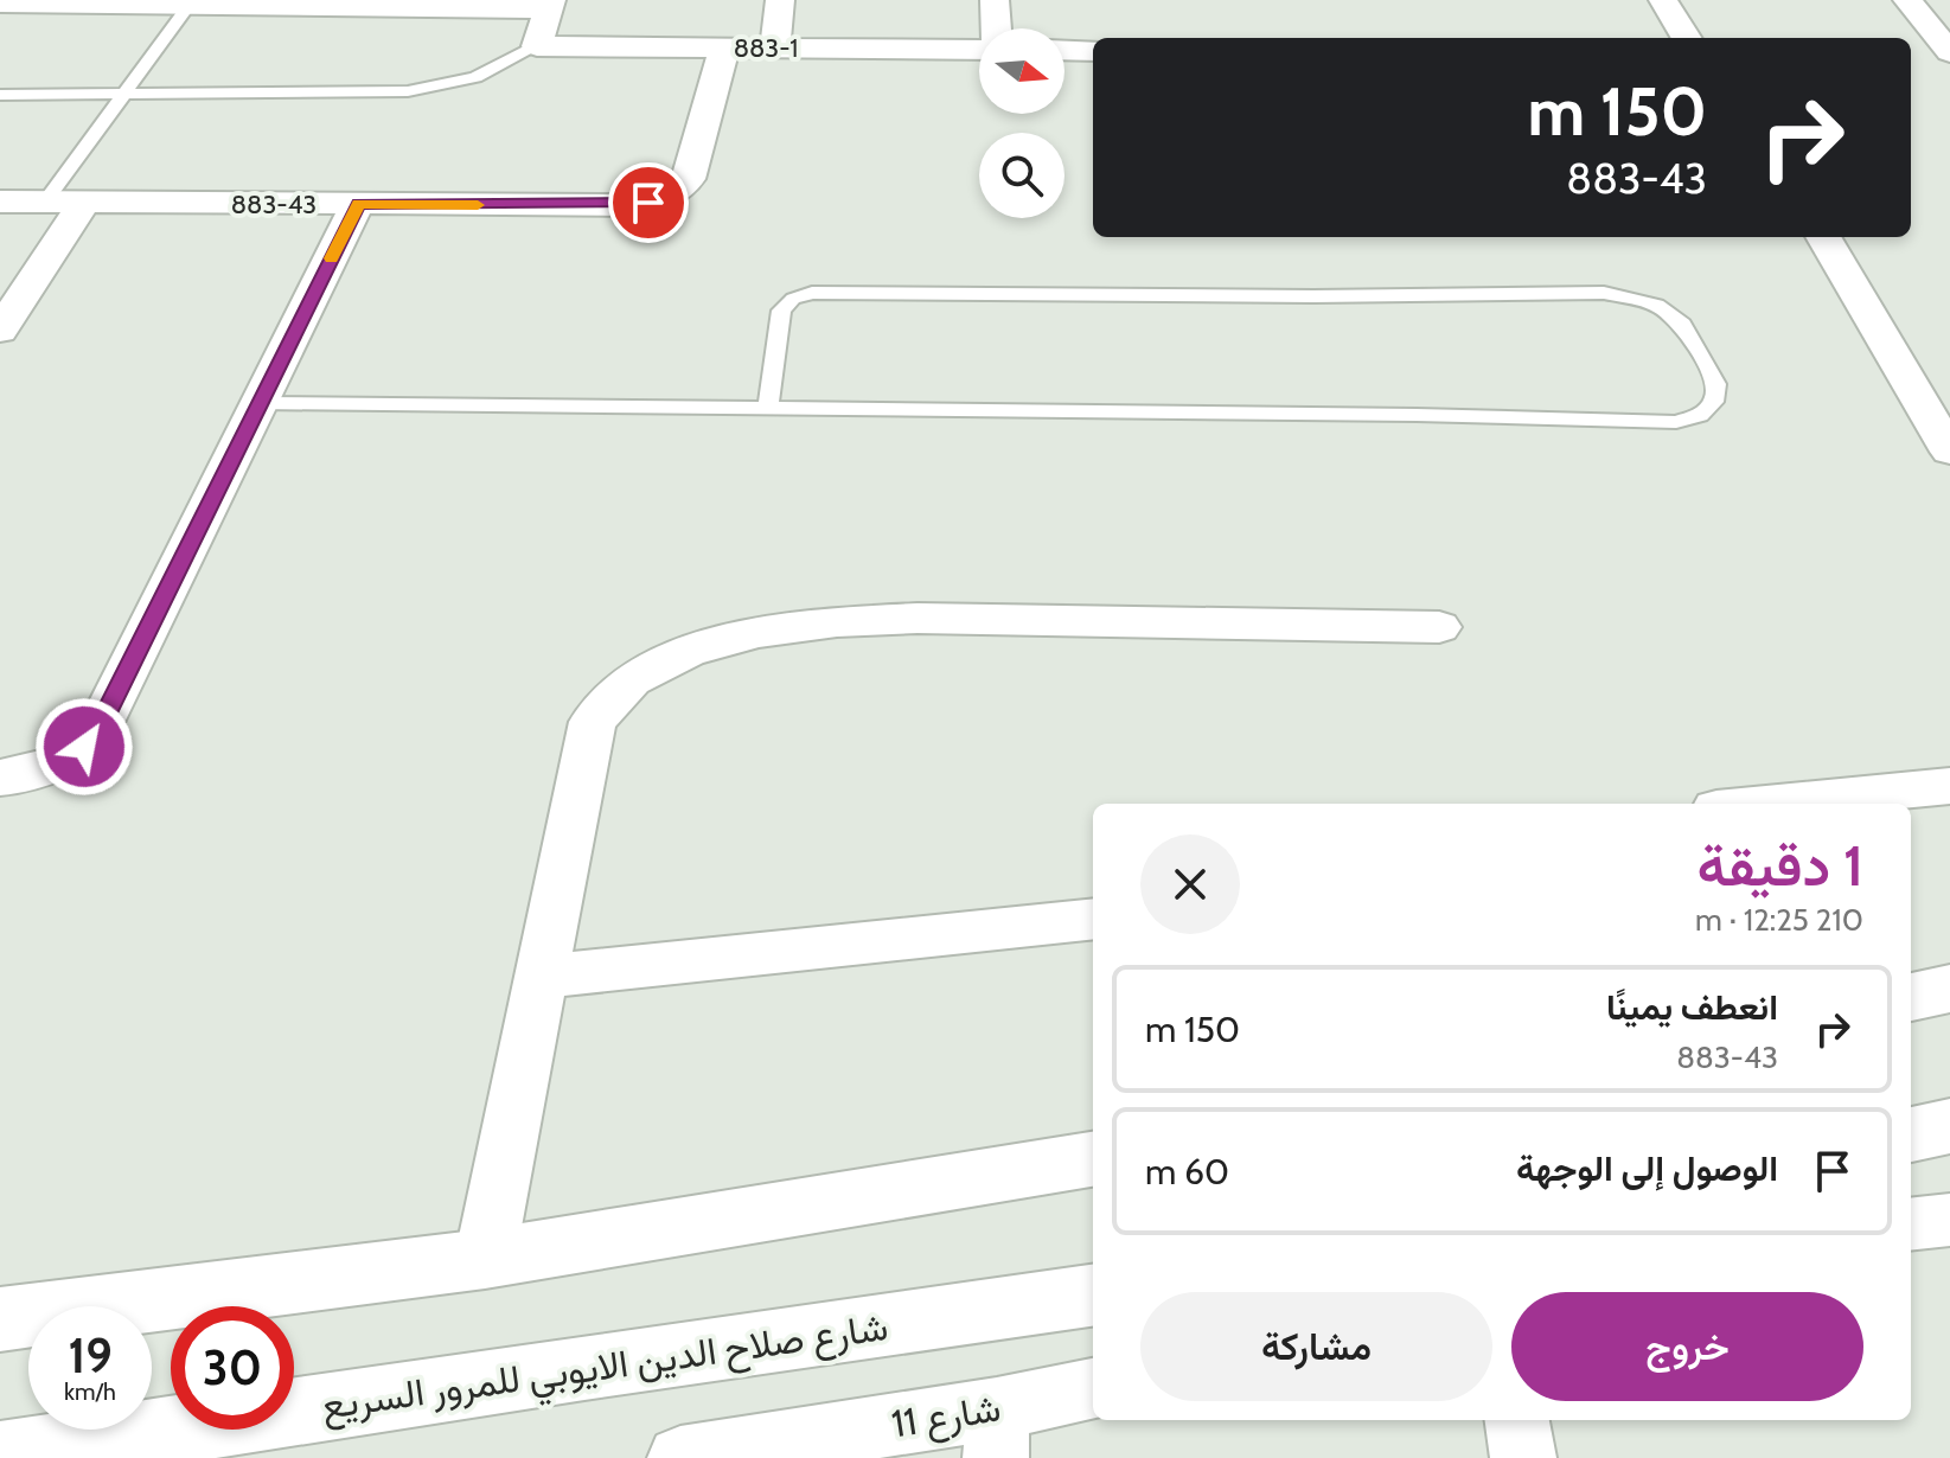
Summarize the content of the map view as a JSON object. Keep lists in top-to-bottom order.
{
  "streets": {
    "main road": ["شارع صلاح الدين الايوبي للمرور السريع"],
    "street": ["883-1", "883-43", "شارع 11"]
  },
  "crossings": [
    ["883-1", "883-43"]
  ],
  "north": "right",
  "page": {
    "turn": ["150 m", "883-43"],
    "heading": ["1 دقيقة", "210 m · 12:25"],
    "list": [
      {
        "name": "انعطف يمينًا",
        "note": "883-43",
        "value": "150 m"
      },
      {
        "name": "الوصول إلى الوجهة",
        "value": "60 m"
      }
    ],
    "buttons": ["خروج", "مشاركة"],
    "speed": "19 km/h",
    "limit": "30"
  }
}
